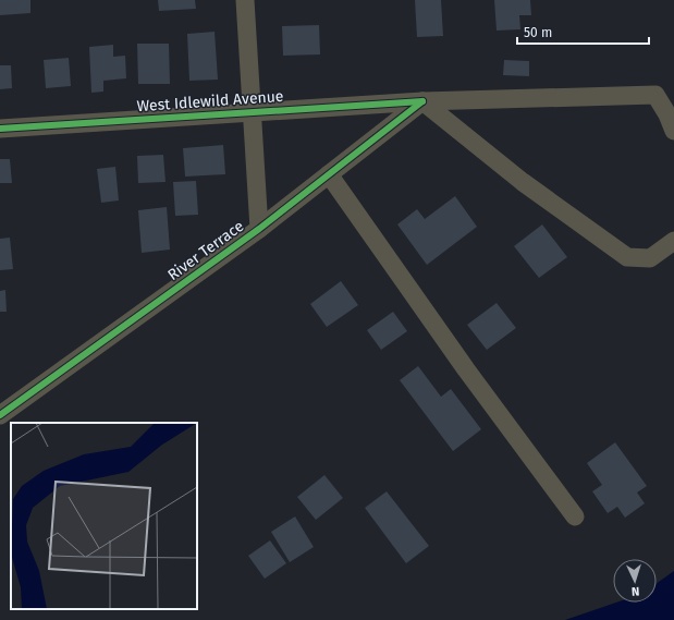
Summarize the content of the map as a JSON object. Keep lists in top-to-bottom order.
{
  "streets": {
    "street": ["West Idlewild Avenue", "River Terrace"]
  },
  "crossings": [
    ["West Idlewild Avenue", "River Terrace"]
  ],
  "scale_bar": "50 m",
  "north": "bottom"
}
